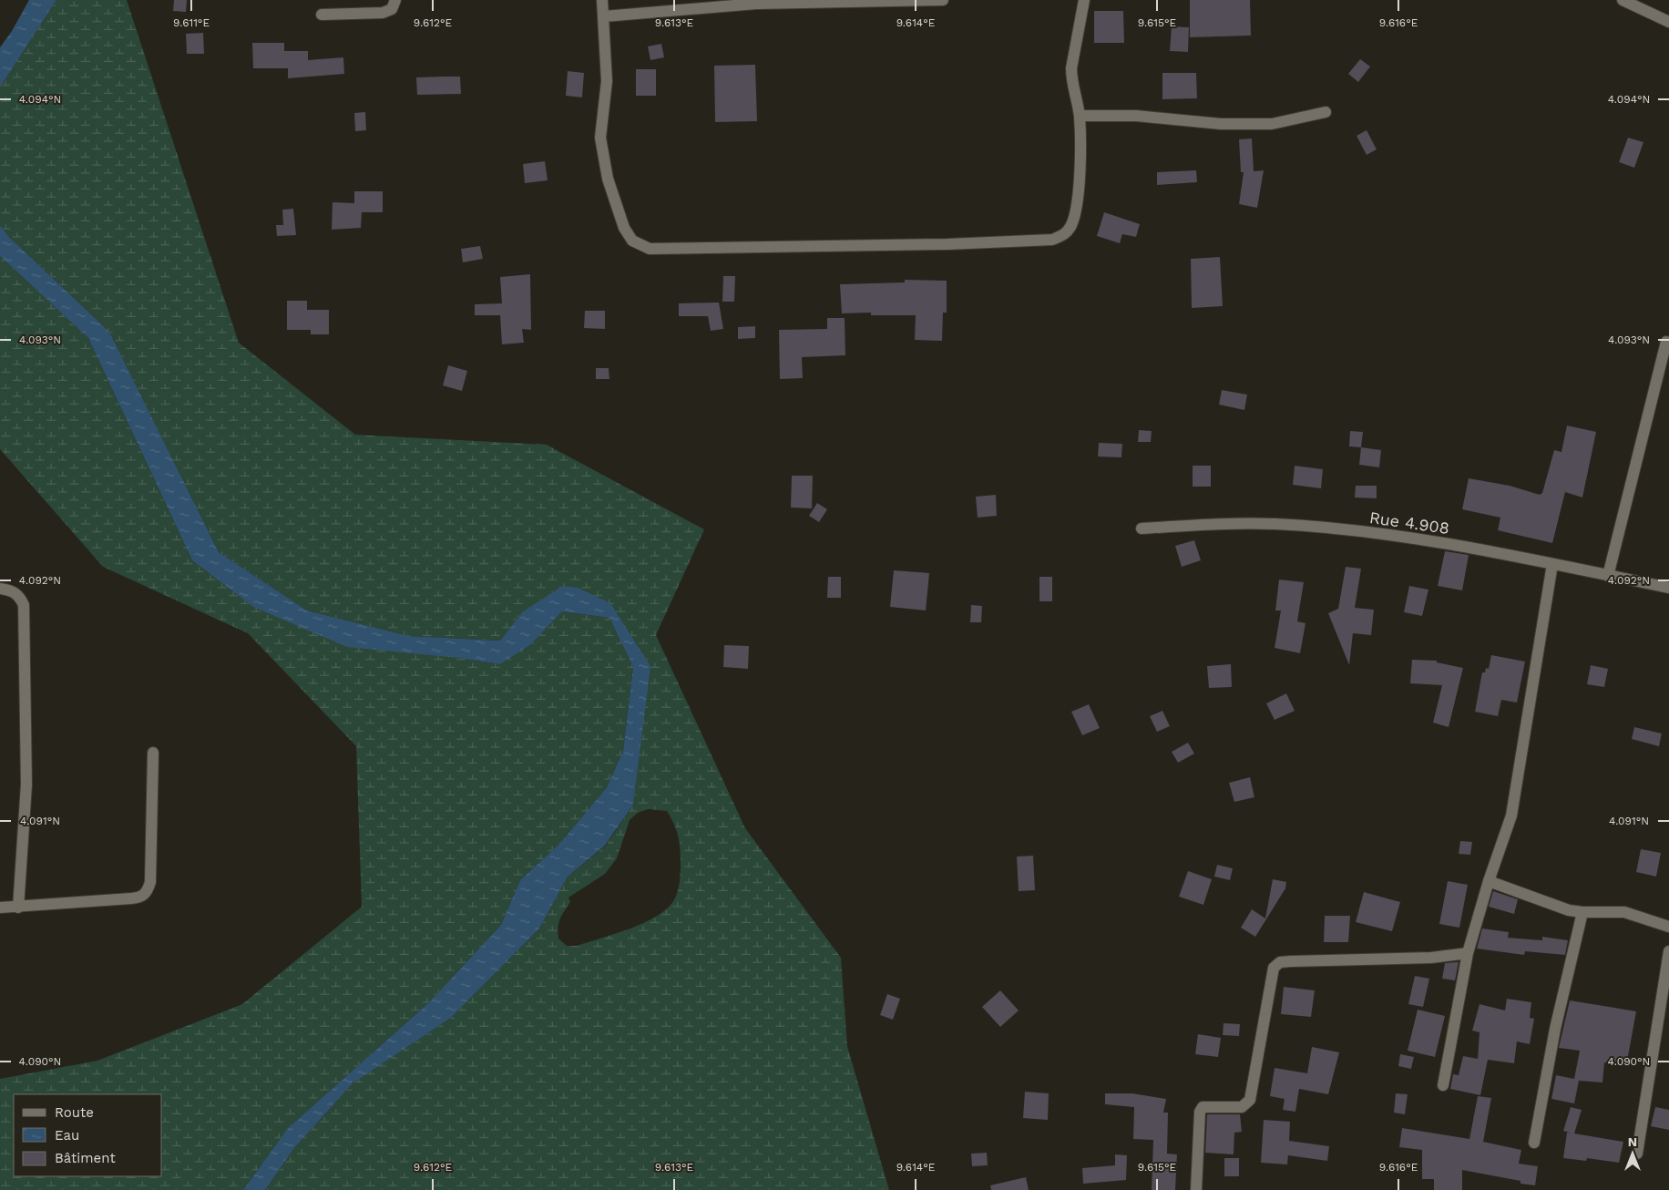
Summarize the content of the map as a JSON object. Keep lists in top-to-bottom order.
{
  "streets": {
    "street": ["Rue 4.908"]
  },
  "legend": ["Route", "Eau", "Bâtiment"],
  "north": "top",
  "coordinates": [
    "9.611°E",
    "9.612°E",
    "9.613°E",
    "9.614°E",
    "9.615°E",
    "9.616°E",
    "4.094°N",
    "4.093°N",
    "4.092°N",
    "4.091°N",
    "4.090°N"
  ]
}
